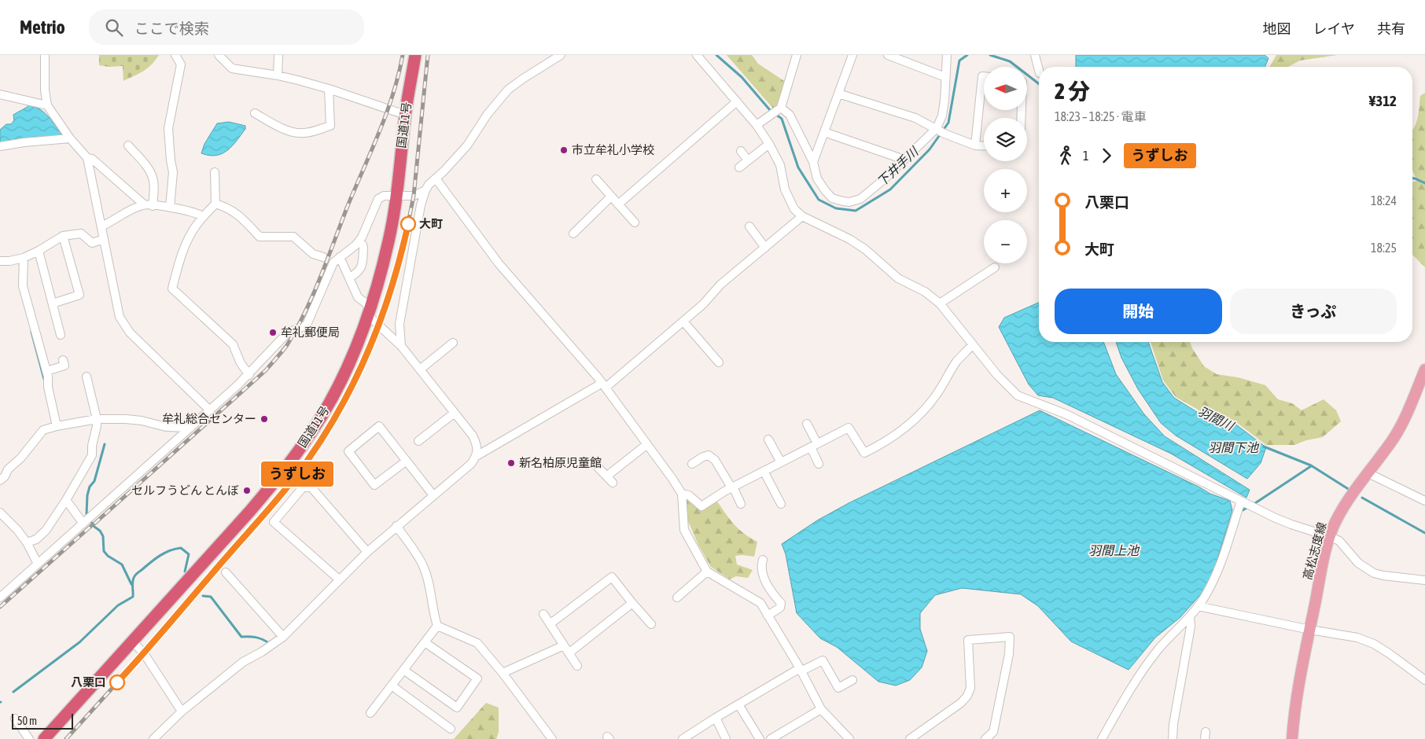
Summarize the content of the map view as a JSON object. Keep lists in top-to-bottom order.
{
  "streets": {
    "highway": ["国道11号"],
    "main road": ["高松志度線"]
  },
  "water": [
    "下井手川",
    "羽間川",
    "羽間下池",
    "羽間上池"
  ],
  "places": [
    "市立牟礼小学校",
    "大町",
    "牟礼郵便局",
    "牟礼総合センター",
    "新名柏原児童館",
    "セルフうどん とんぼ",
    "八栗口"
  ],
  "scale_bar": "50 m",
  "north": "left",
  "page": {
    "header": "Metrio",
    "search": "ここで検索",
    "nav": ["地図", "レイヤ", "共有"],
    "on_map": "うずしお",
    "map_buttons": ["+", "−"],
    "heading": ["2 分", "18:23 – 18:25 · 電車", "¥312"],
    "legs": ["1", "うずしお"],
    "list": [
      {
        "name": "八栗口",
        "value": "18:24"
      },
      {
        "name": "大町",
        "value": "18:25"
      }
    ],
    "buttons": ["開始", "きっぷ"],
    "scale": "50 m"
  }
}
